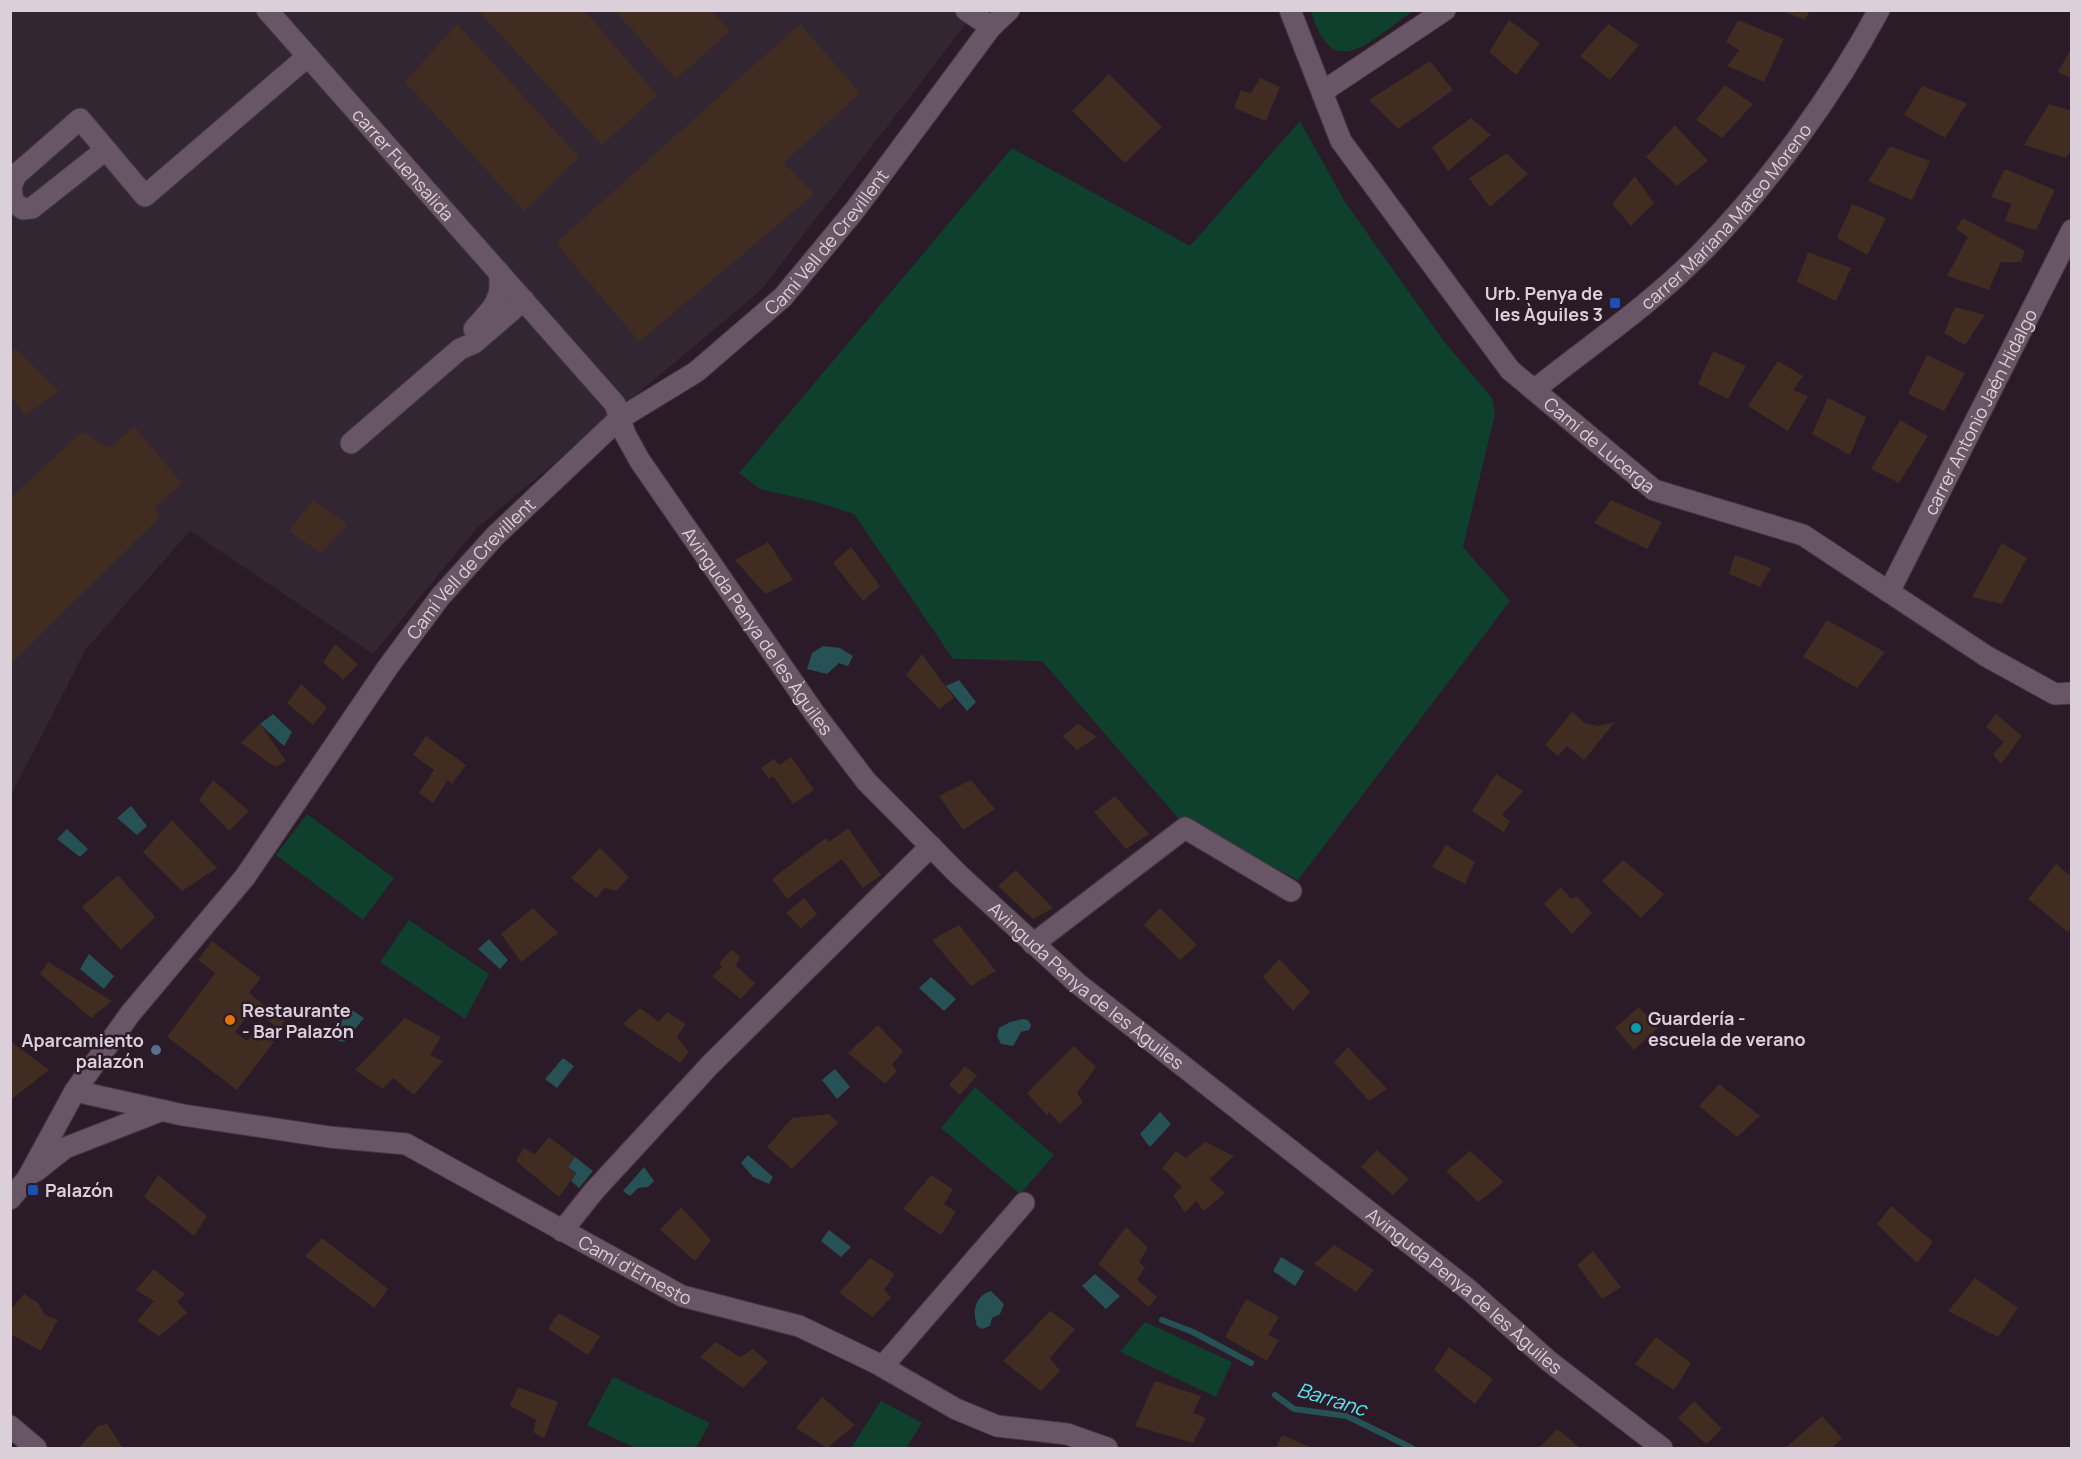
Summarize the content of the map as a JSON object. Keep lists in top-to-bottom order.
{
  "streets": {
    "street": [
      "carrer Fuensalida",
      "carrer Mariana Mateo Moreno",
      "Camí Vell de Crevillent",
      "carrer Antonio Jaén Hidalgo",
      "Camí de Lucerga",
      "Avinguda Penya de les Àguiles",
      "Camí d'Ernesto"
    ]
  },
  "crossings": [
    ["carrer Fuensalida", "Camí Vell de Crevillent"],
    ["carrer Fuensalida", "Avinguda Penya de les Àguiles"],
    ["carrer Mariana Mateo Moreno", "Camí de Lucerga"],
    ["Camí Vell de Crevillent", "Avinguda Penya de les Àguiles"],
    ["Camí Vell de Crevillent", "Camí d'Ernesto"],
    ["carrer Antonio Jaén Hidalgo", "Camí de Lucerga"]
  ],
  "water": ["Barranc"],
  "places": {
    "transit": ["Urb. Penya de les Àguiles 3", "Palazón"],
    "other": ["Restaurante - Bar Palazón", "Guardería - escuela de verano", "Aparcamiento palazón"]
  }
}
